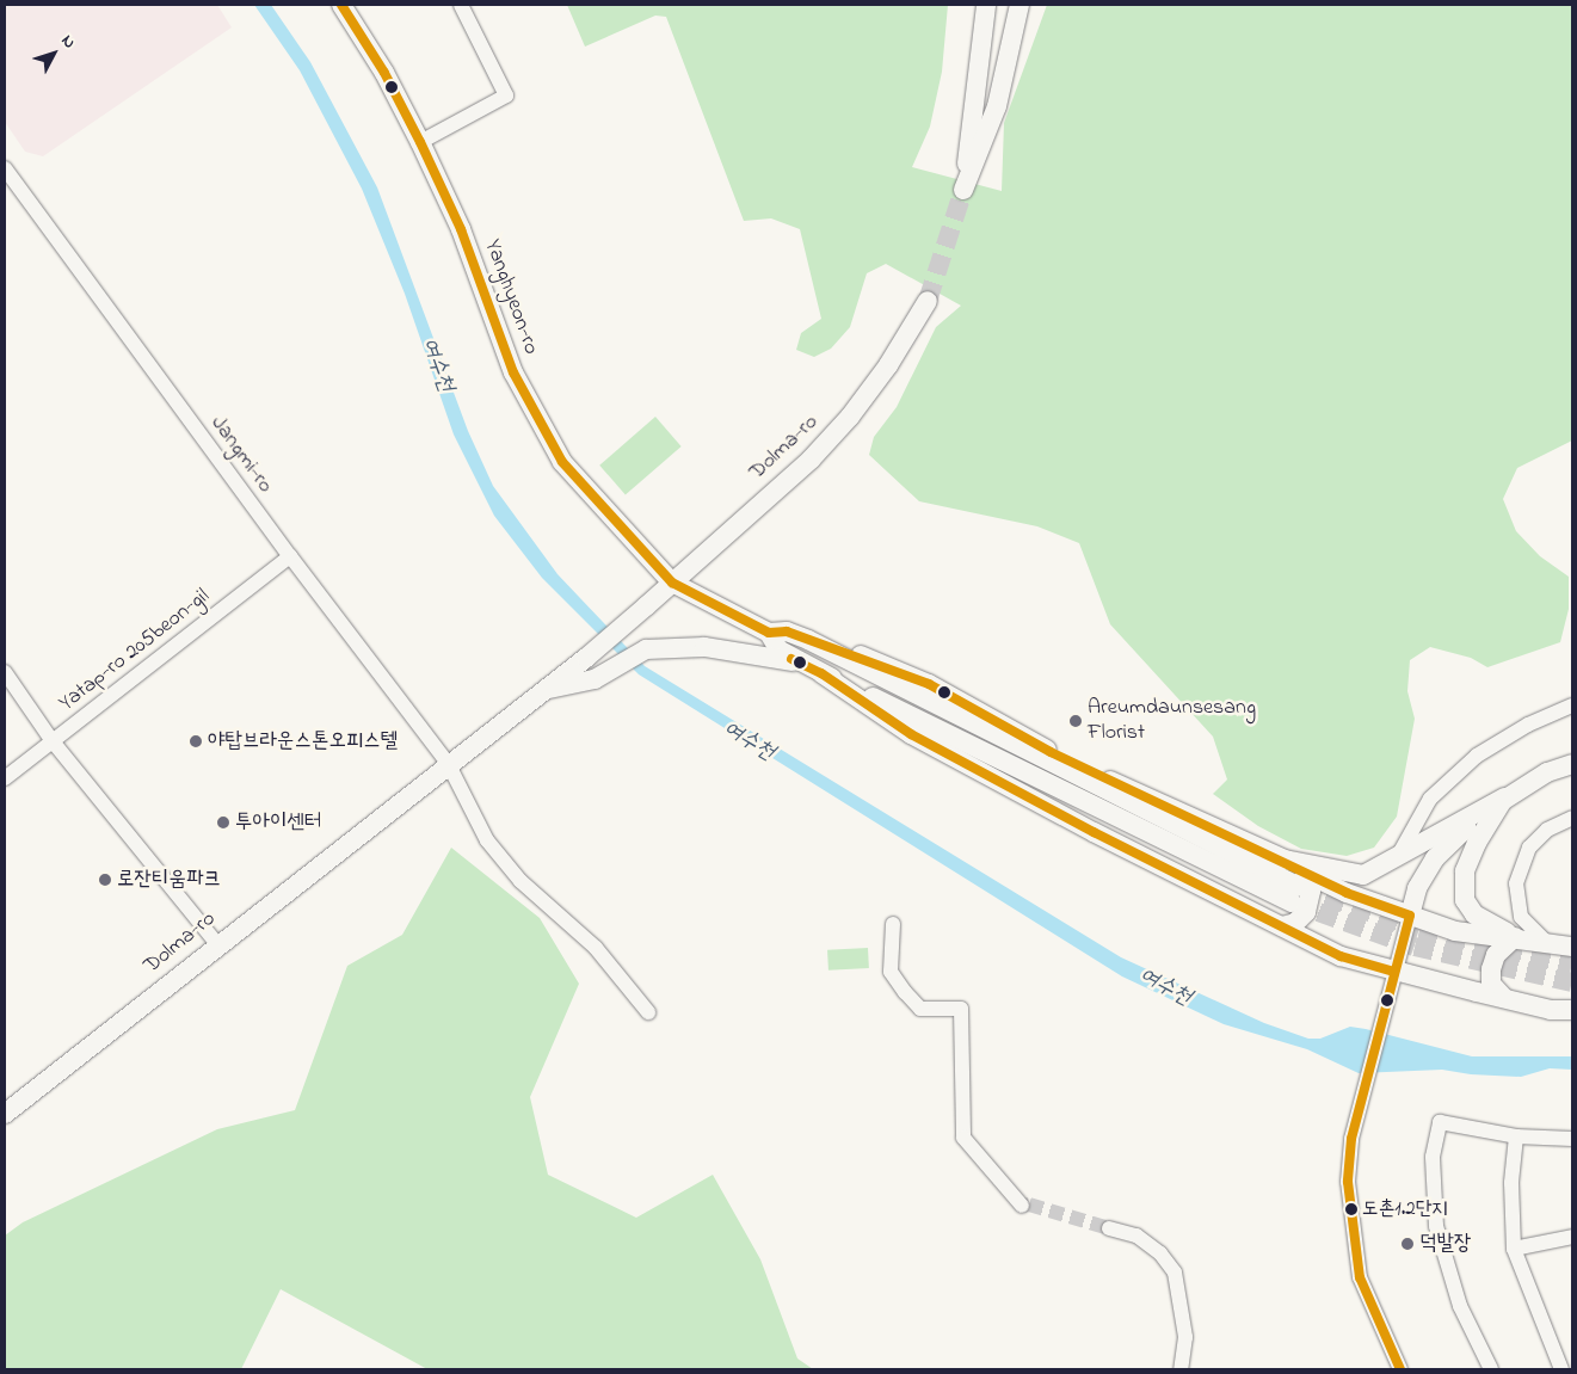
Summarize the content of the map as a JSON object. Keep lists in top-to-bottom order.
{
  "streets": {
    "main road": ["Yanghyeon-ro", "Dolma-ro"],
    "street": ["Jangmi-ro", "Yatap-ro 205beon-gil"]
  },
  "crossings": [
    ["Yanghyeon-ro", "Dolma-ro"],
    ["Dolma-ro", "Jangmi-ro"],
    ["Jangmi-ro", "Yatap-ro 205beon-gil"]
  ],
  "water": ["여수천"],
  "places": [
    "Areumdaunsesang Florist",
    "야탑브라운스톤오피스텔",
    "투아이센터",
    "로잔티움파크",
    "도촌1.2단지",
    "덕발장"
  ],
  "north": "top right"
}
